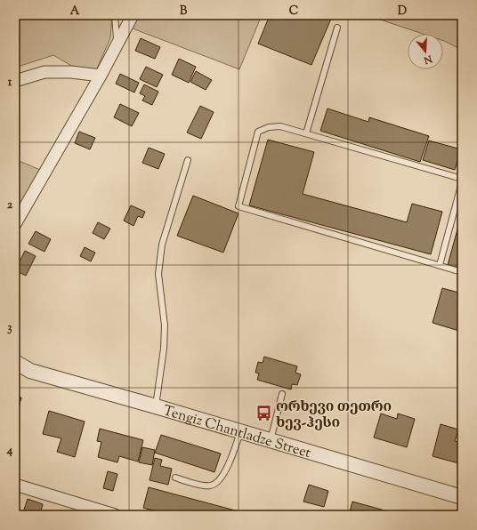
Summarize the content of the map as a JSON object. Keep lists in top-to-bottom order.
{
  "streets": {
    "street": ["Tengiz Chantladze Street"]
  },
  "places": {
    "bus stop": ["ორხევი თეთრი ხევ-ჰესი"]
  },
  "north": "bottom",
  "grid": {
    "columns": [
      "A",
      "B",
      "C",
      "D"
    ],
    "rows": [
      "1",
      "2",
      "3",
      "4"
    ]
  }
}
